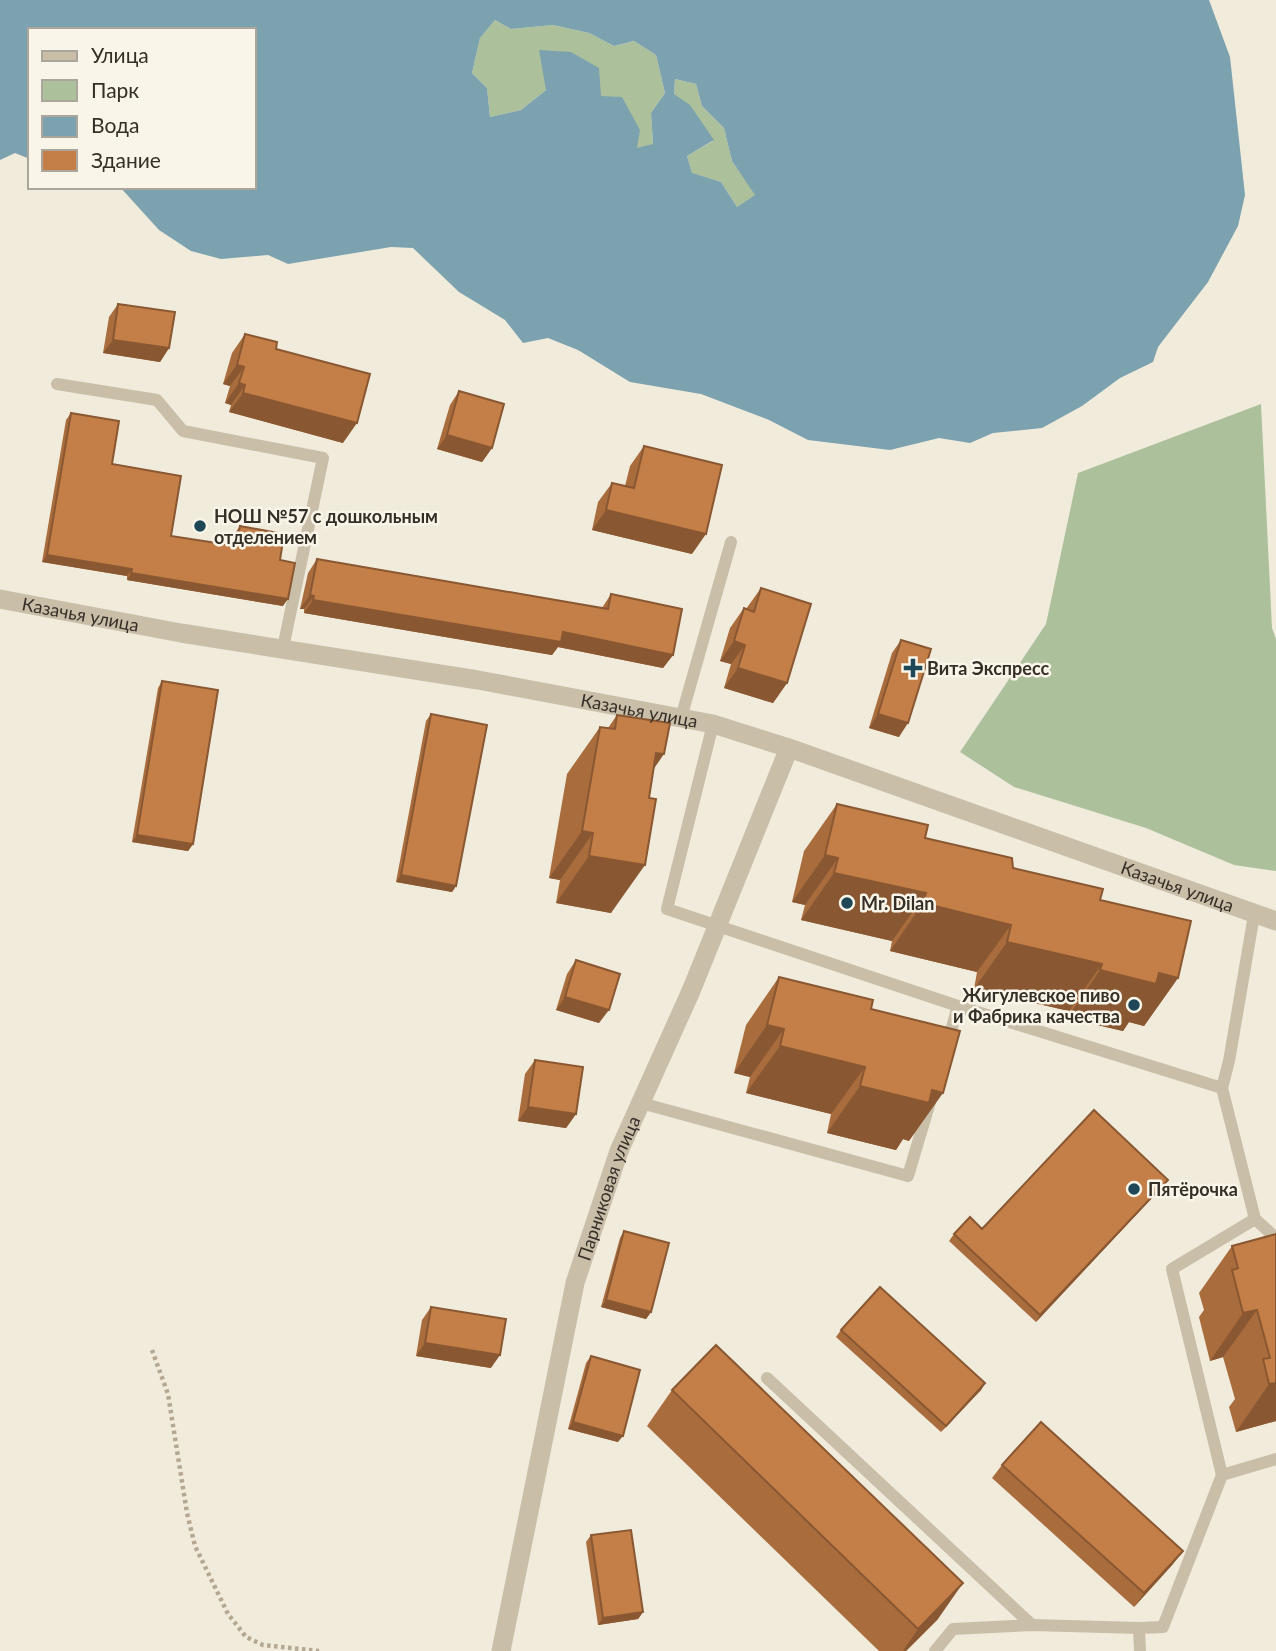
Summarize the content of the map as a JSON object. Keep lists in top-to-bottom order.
{
  "streets": {
    "street": ["Казачья улица", "Парниковая улица"]
  },
  "crossings": [
    ["Казачья улица", "Парниковая улица"]
  ],
  "places": {
    "other": [
      "НОШ №57 с дошкольным отделением",
      "Mr. Dilan",
      "Жигулевское пиво и Фабрика качества",
      "Пятёрочка"
    ],
    "health": ["Вита Экспресс"]
  },
  "legend": [
    "Улица",
    "Парк",
    "Вода",
    "Здание"
  ]
}
